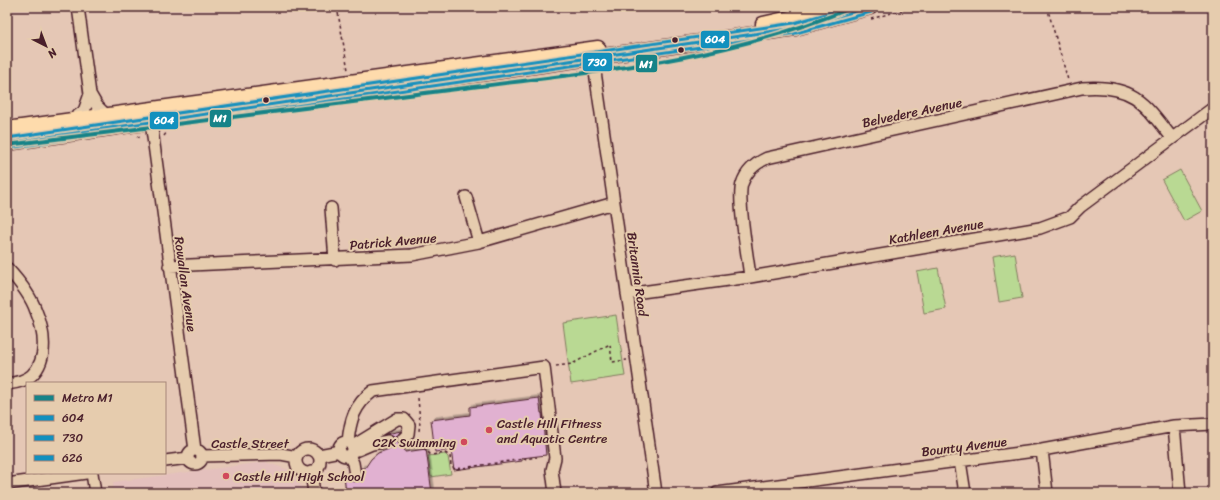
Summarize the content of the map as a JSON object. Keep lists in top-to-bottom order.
{
  "streets": {
    "street": [
      "Belvedere Avenue",
      "Kathleen Avenue",
      "Patrick Avenue",
      "Britannia Road",
      "Rowallan Avenue",
      "Castle Street",
      "Bounty Avenue"
    ]
  },
  "crossings": [
    ["Belvedere Avenue", "Kathleen Avenue"],
    ["Kathleen Avenue", "Britannia Road"],
    ["Patrick Avenue", "Britannia Road"],
    ["Patrick Avenue", "Rowallan Avenue"],
    ["Rowallan Avenue", "Castle Street"]
  ],
  "places": ["Castle Hill Fitness and Aquatic Centre", "C2K Swimming", "Castle Hill High School"],
  "lines": [
    "metro line M1",
    "transit line 604",
    "transit line 626",
    "transit line 730"
  ],
  "legend": [
    "Metro M1",
    "604",
    "730",
    "626"
  ],
  "north": "bottom right"
}
